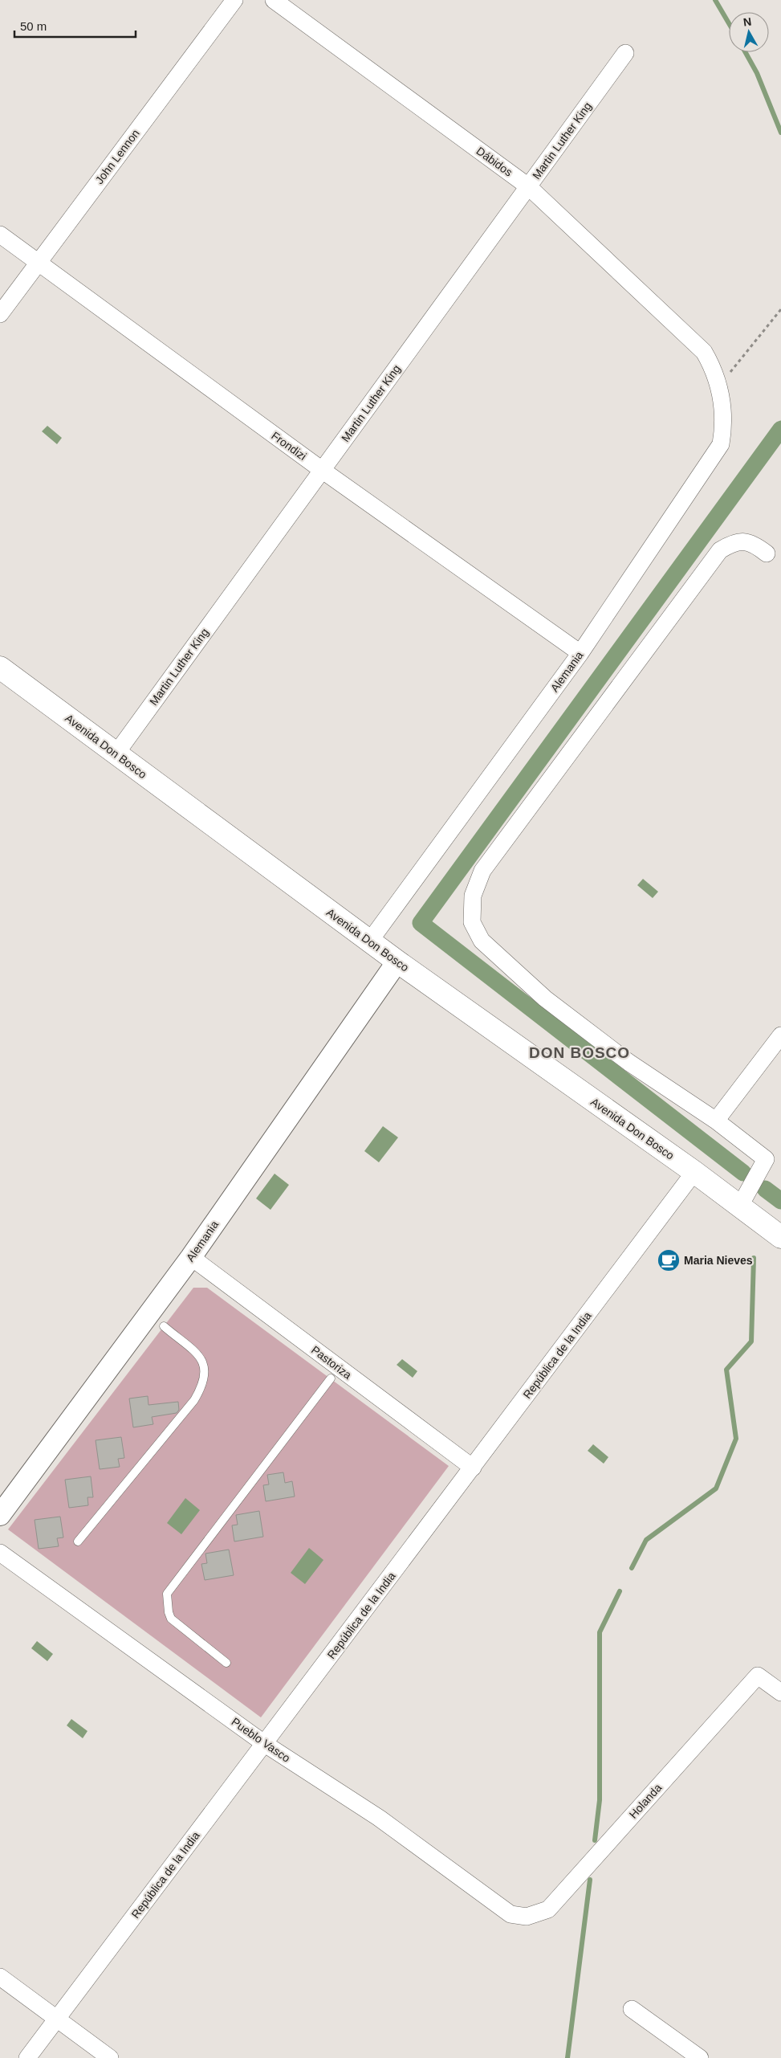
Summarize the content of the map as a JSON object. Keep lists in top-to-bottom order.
{
  "streets": {
    "main road": ["Avenida Don Bosco"],
    "street": [
      "Martin Luther King",
      "John Lennon",
      "Dábidos",
      "Frondizi",
      "Alemania",
      "República de la India",
      "Pastoriza",
      "Pueblo Vasco",
      "Holanda"
    ]
  },
  "crossings": [
    ["Martin Luther King", "Dábidos"],
    ["Martin Luther King", "Frondizi"],
    ["Martin Luther King", "Avenida Don Bosco"],
    ["John Lennon", "Frondizi"],
    ["Dábidos", "Alemania"],
    ["Frondizi", "Alemania"],
    ["Alemania", "Avenida Don Bosco"],
    ["Alemania", "Pastoriza"],
    ["Avenida Don Bosco", "República de la India"],
    ["República de la India", "Pastoriza"],
    ["República de la India", "Pueblo Vasco"],
    ["Pueblo Vasco", "Holanda"]
  ],
  "districts": ["DON BOSCO"],
  "places": {
    "cafe": ["Maria Nieves"]
  },
  "scale_bar": "50 m",
  "north": "top"
}
